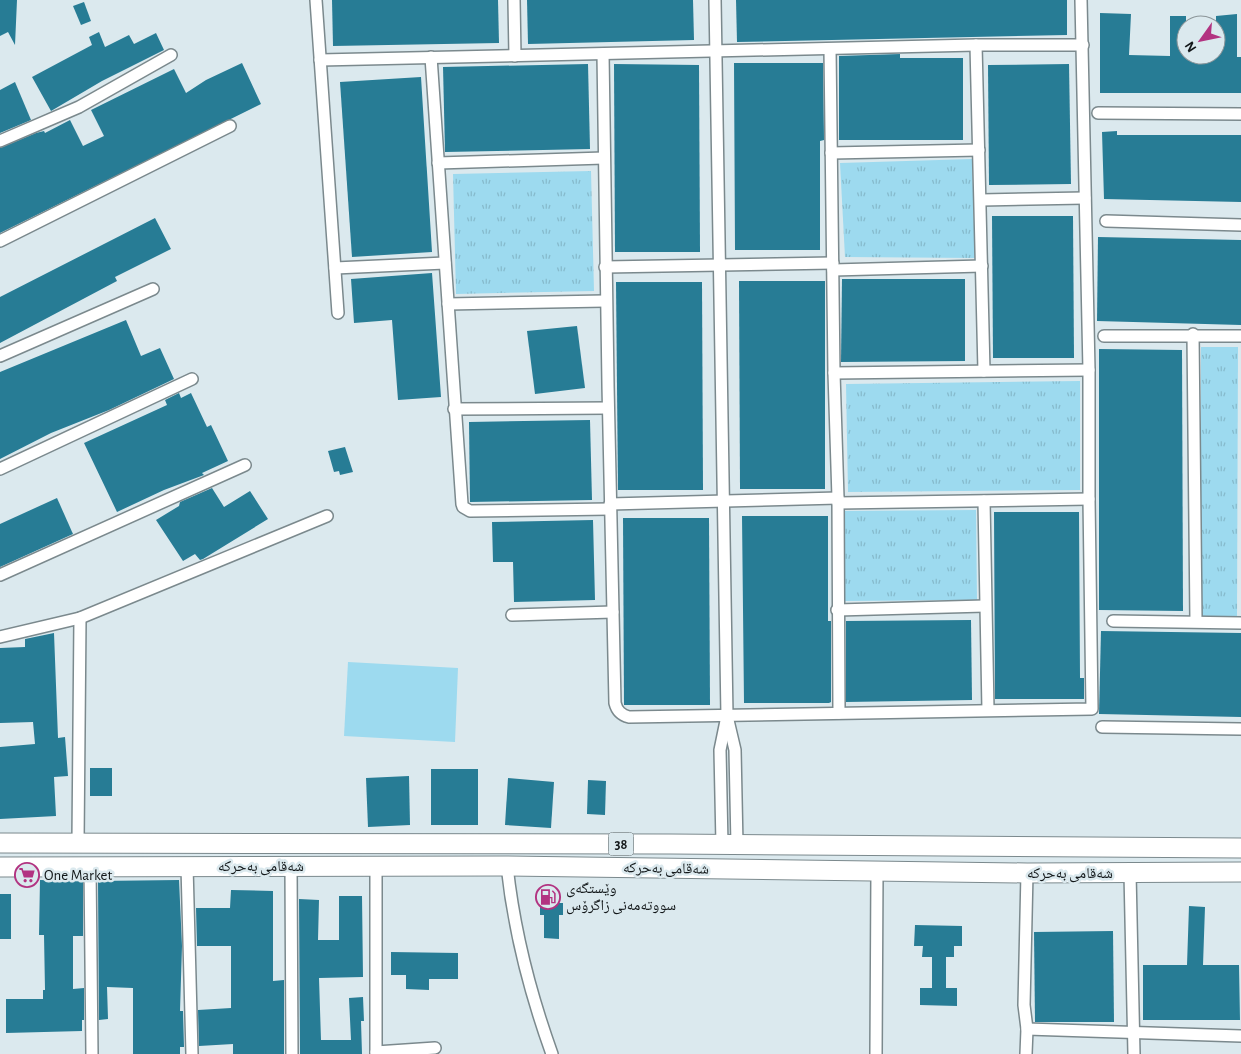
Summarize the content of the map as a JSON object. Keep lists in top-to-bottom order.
{
  "streets": {
    "main road": ["38", "شەقامی بەحرکە"]
  },
  "places": {
    "supermarket": ["One Market"],
    "fuel station": ["وێستگەی سووتەمەنی زاگرۆس"]
  },
  "north": "bottom left"
}
